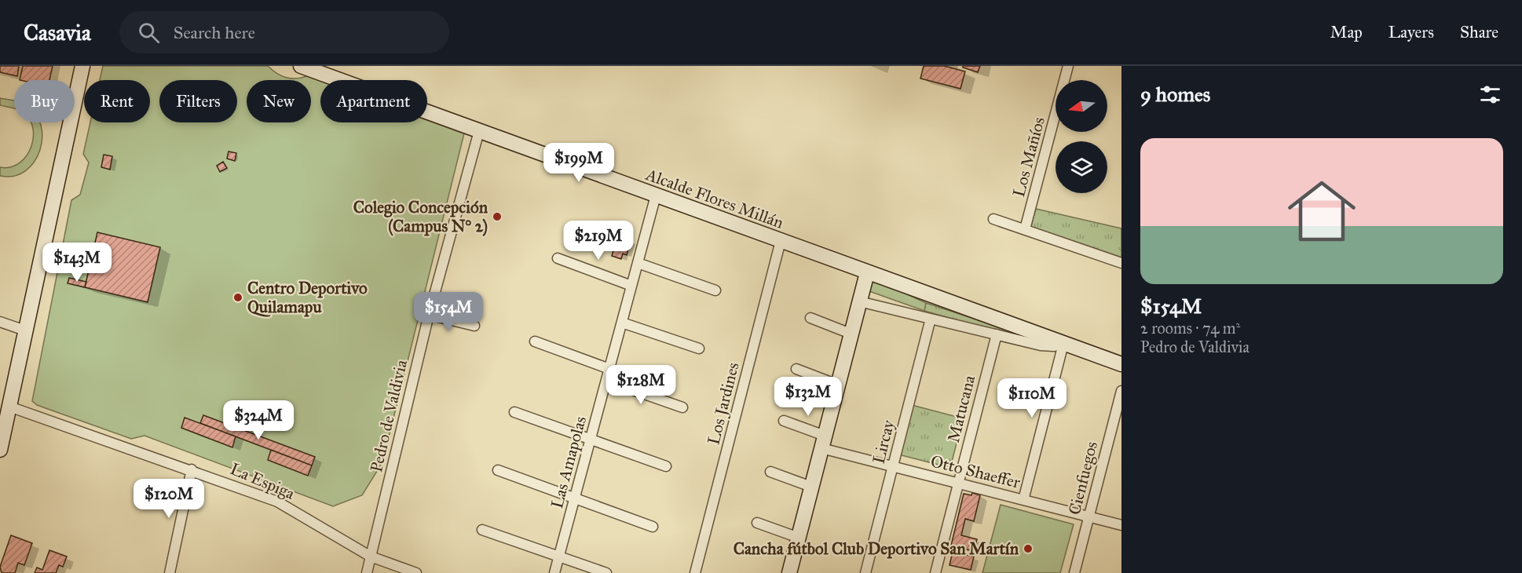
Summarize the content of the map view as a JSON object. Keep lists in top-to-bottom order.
{
  "streets": {
    "street": [
      "Los Mañíos",
      "Alcalde Flores Millán",
      "Los Jardines",
      "Matucana",
      "Pedro de Valdivia",
      "Lircay",
      "Las Amapolas",
      "Otto Shaeffer",
      "Cienfuegos",
      "La Espiga"
    ]
  },
  "crossings": [
    ["Alcalde Flores Millán", "Los Jardines"],
    ["Alcalde Flores Millán", "Matucana"],
    ["Alcalde Flores Millán", "Pedro de Valdivia"],
    ["Alcalde Flores Millán", "Lircay"],
    ["Alcalde Flores Millán", "Las Amapolas"],
    ["Matucana", "Otto Shaeffer"],
    ["Pedro de Valdivia", "La Espiga"],
    ["Lircay", "Otto Shaeffer"],
    ["Otto Shaeffer", "Cienfuegos"]
  ],
  "places": ["Colegio Concepción (Campus N° 2)", "Centro Deportivo Quilamapu", "Cancha fútbol Club Deportivo San Martín"],
  "north": "left",
  "page": {
    "header": "Casavia",
    "search": "Search here",
    "nav": ["Map", "Layers", "Share"],
    "heading": "9 homes",
    "chip": [
      "Buy",
      "Rent",
      "Filters",
      "New",
      "Apartment"
    ],
    "list": [
      {
        "name": "$154M",
        "note": "2 rooms · 74 m² · Pedro de Valdivia"
      }
    ],
    "price": [
      "$199M",
      "$219M",
      "$143M",
      "$154M",
      "$128M",
      "$132M",
      "$110M",
      "$324M",
      "$120M"
    ]
  }
}
